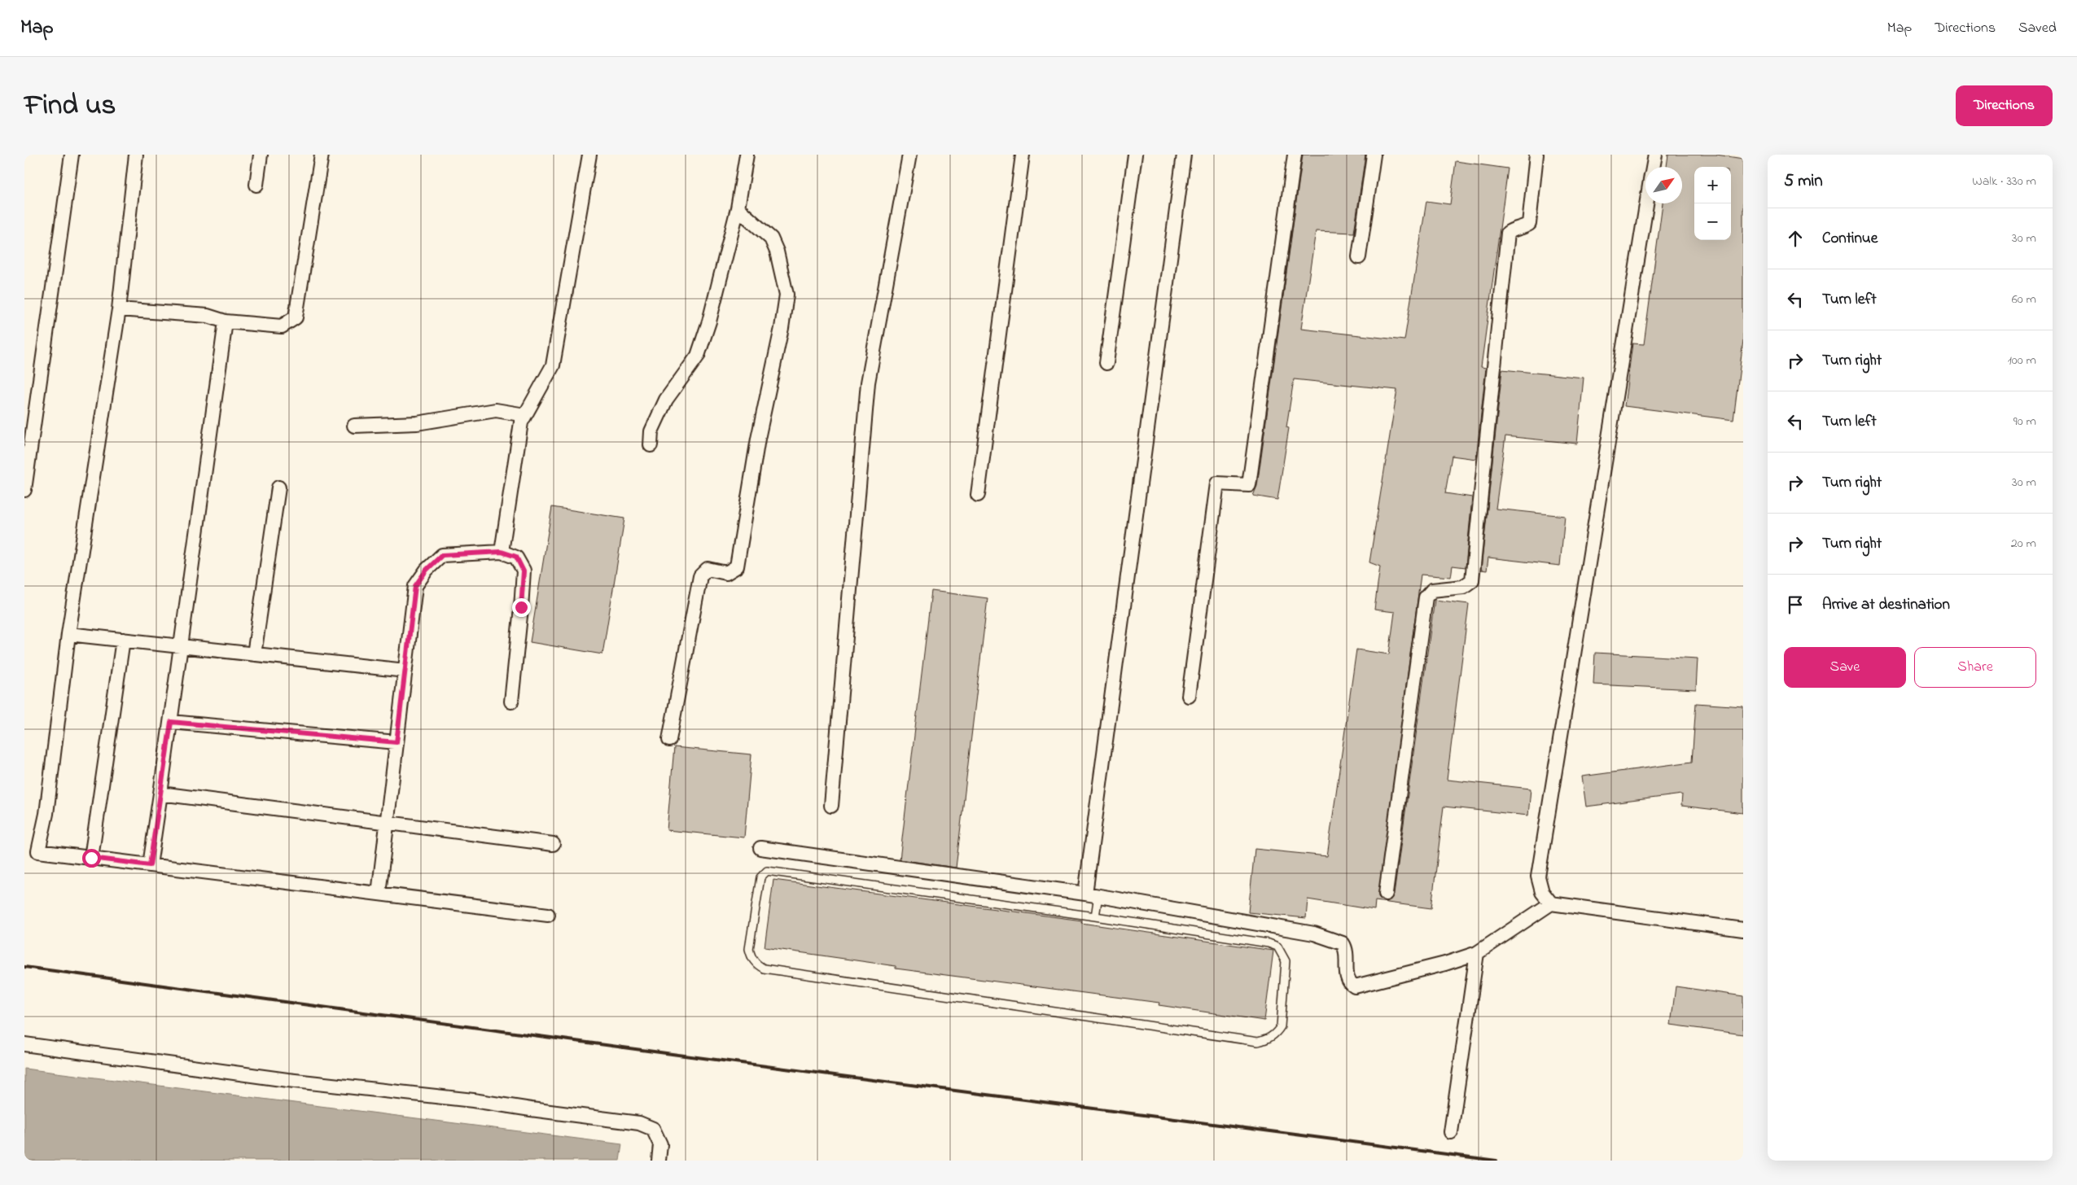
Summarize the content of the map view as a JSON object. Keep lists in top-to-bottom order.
{
  "north": "top right",
  "page": {
    "header": "Map",
    "nav": ["Map", "Directions", "Saved"],
    "title": "Find us",
    "buttons": [
      "Directions",
      ["Save", "Share"]
    ],
    "heading": ["5 min", "Walk · 330 m"],
    "map_buttons": ["+", "−"],
    "list": [
      ["Continue", "30 m"],
      ["Turn left", "60 m"],
      ["Turn right", "100 m"],
      ["Turn left", "90 m"],
      ["Turn right", "30 m"],
      ["Turn right", "20 m"],
      "Arrive at destination"
    ]
  }
}
